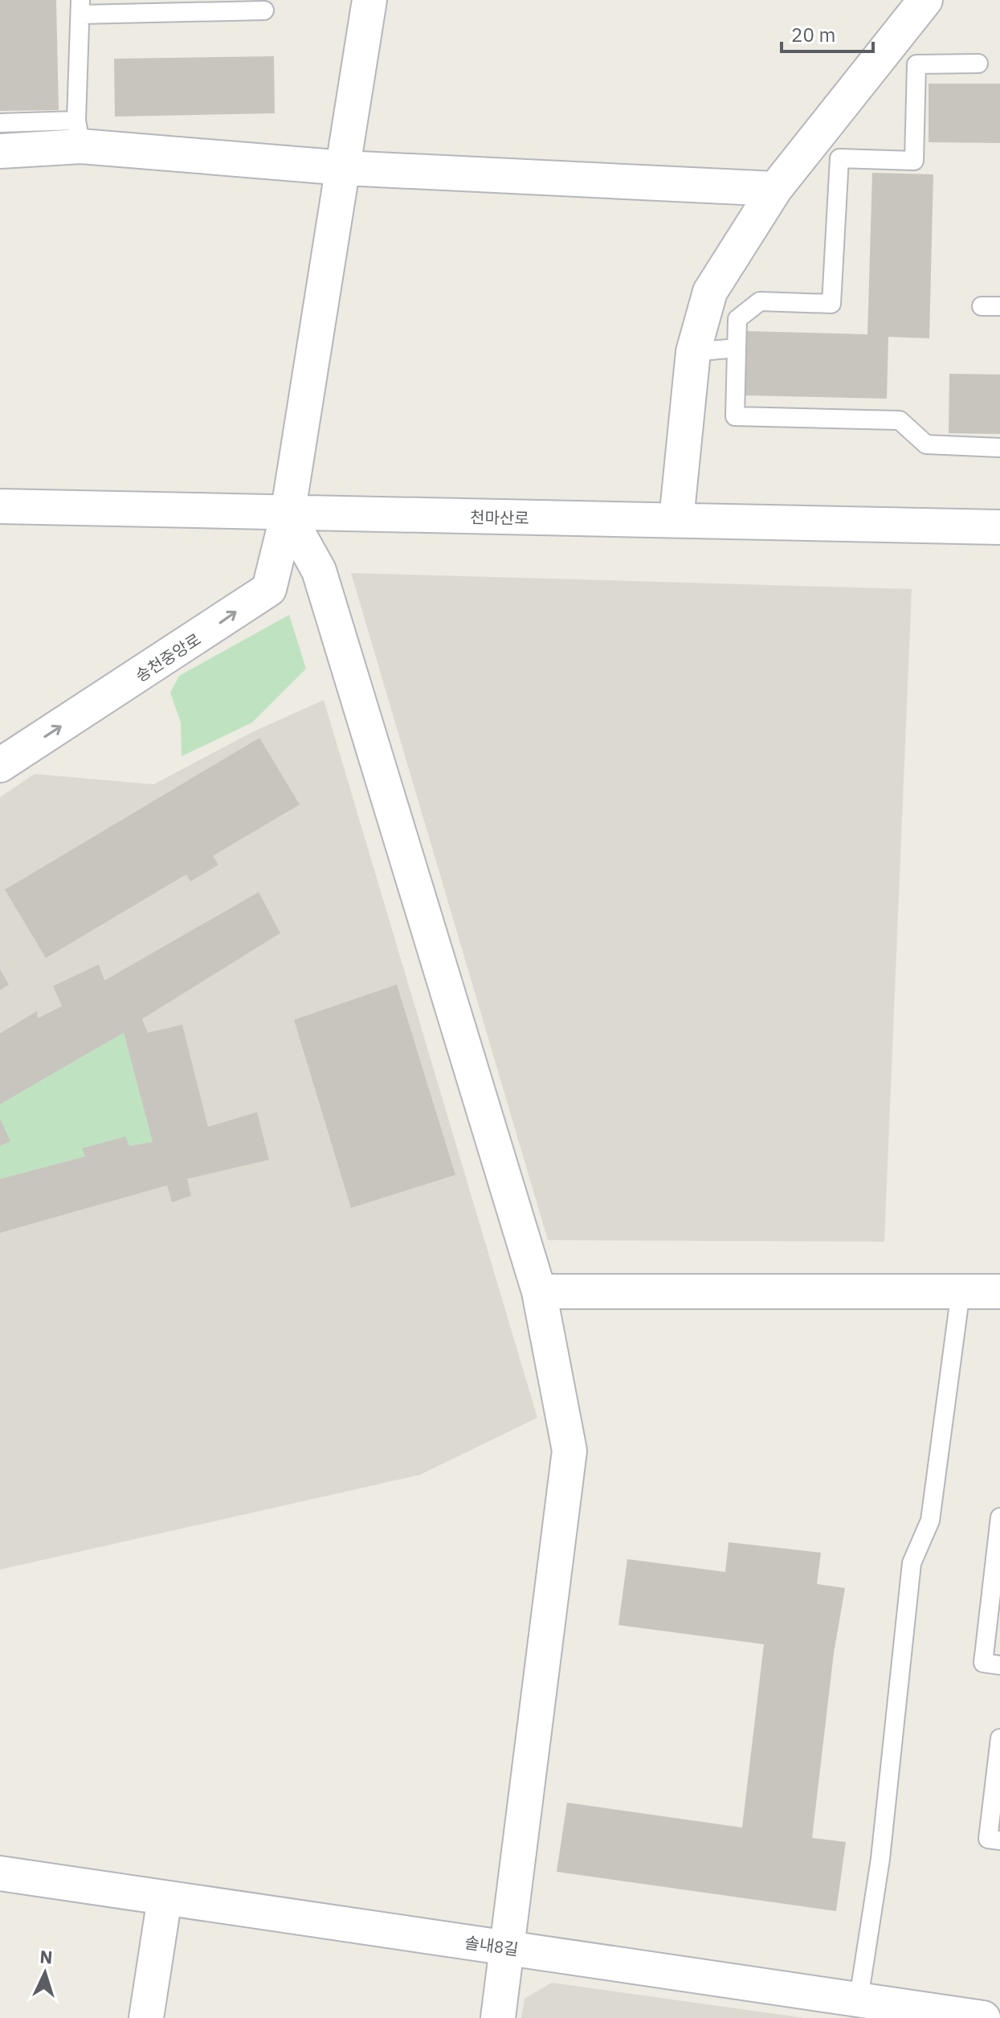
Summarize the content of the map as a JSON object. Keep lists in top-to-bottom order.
{
  "streets": {
    "street": ["천마산로", "송천중앙로", "솔내8길"]
  },
  "crossings": [
    ["천마산로", "송천중앙로"]
  ],
  "one_way": ["송천중앙로"],
  "scale_bar": "20 m",
  "north": "top"
}
